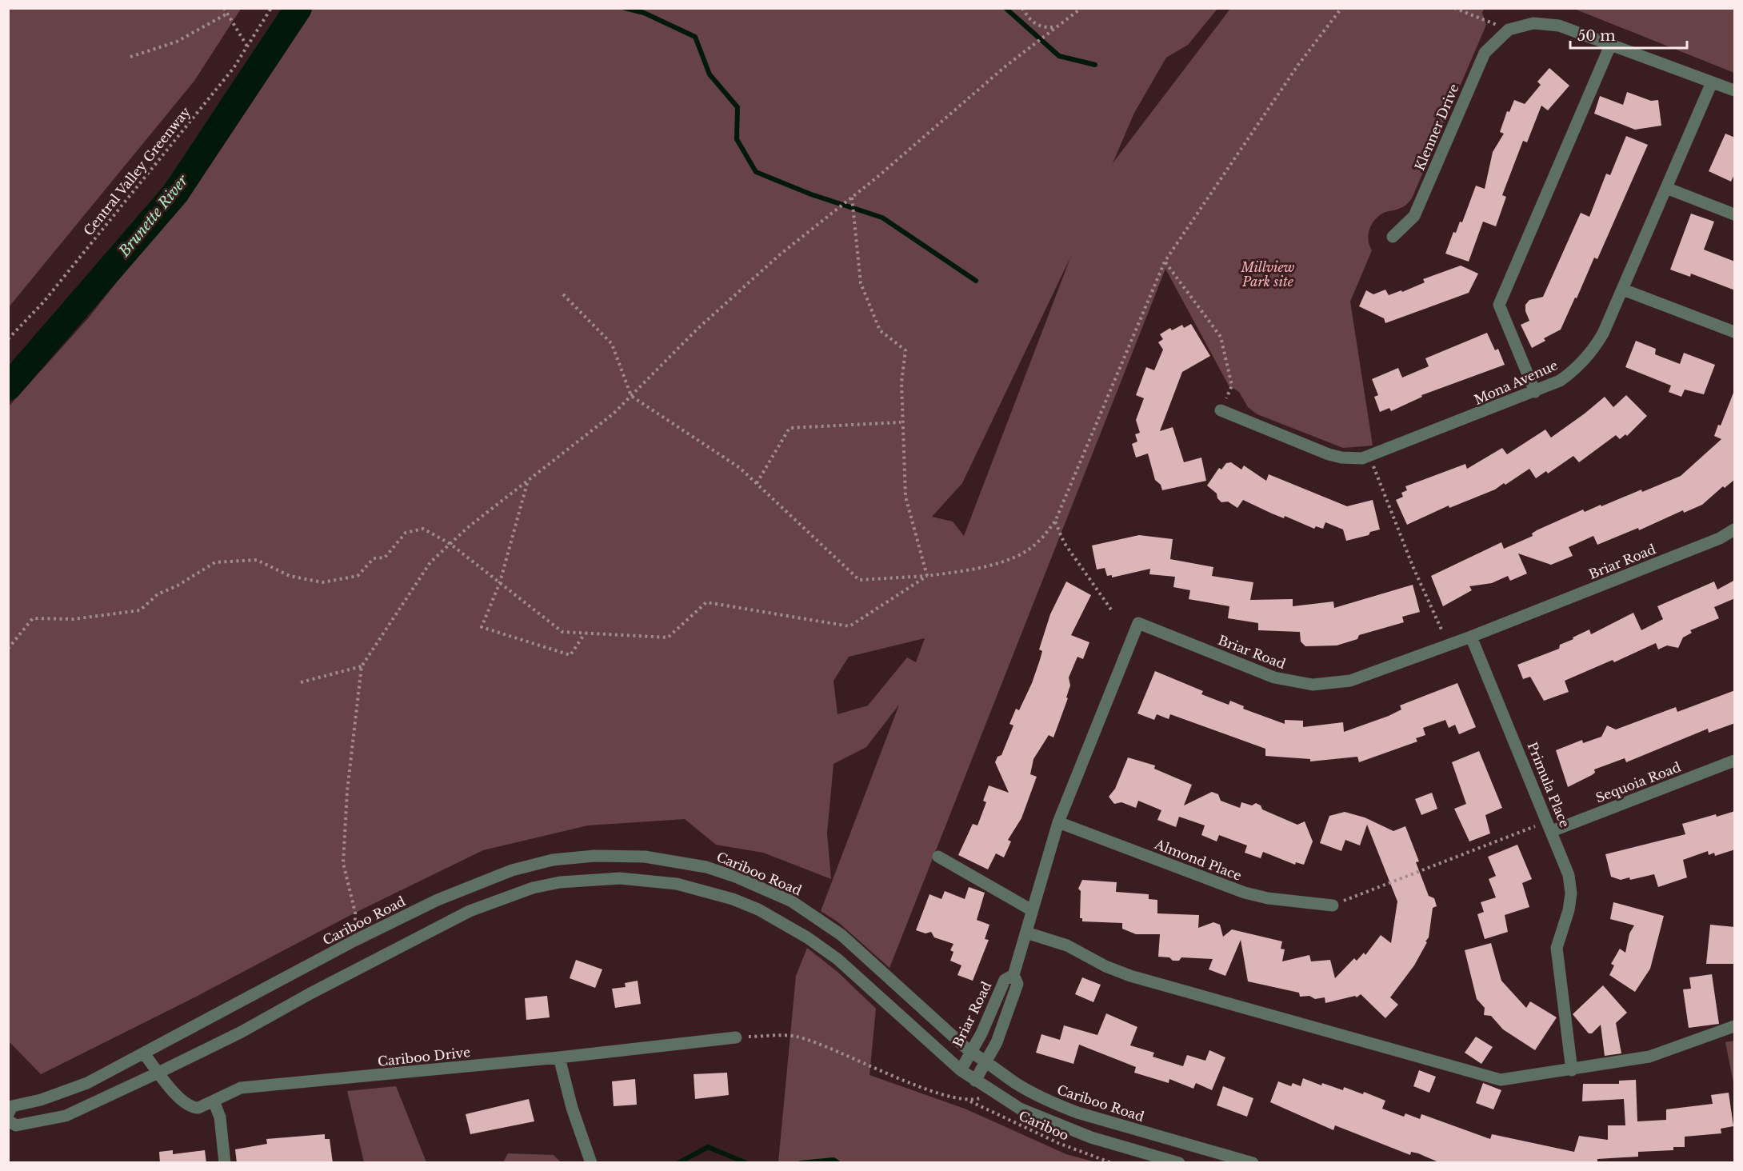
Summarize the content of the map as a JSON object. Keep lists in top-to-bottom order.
{
  "streets": {
    "street": [
      "Klenner Drive",
      "Mona Avenue",
      "Briar Road",
      "Sequoia Road",
      "Primula Place",
      "Almond Place",
      "Cariboo Road",
      "Cariboo Drive"
    ],
    "path": ["Central Valley Greenway", "Cariboo"]
  },
  "crossings": [
    ["Briar Road", "Primula Place"],
    ["Briar Road", "Almond Place"],
    ["Briar Road", "Cariboo Road"],
    ["Sequoia Road", "Primula Place"],
    ["Cariboo Road", "Cariboo Drive"],
    ["Cariboo Drive", "Cariboo"]
  ],
  "water": ["Brunette River"],
  "parks": ["Millview Park site"],
  "scale_bar": "50 m"
}
